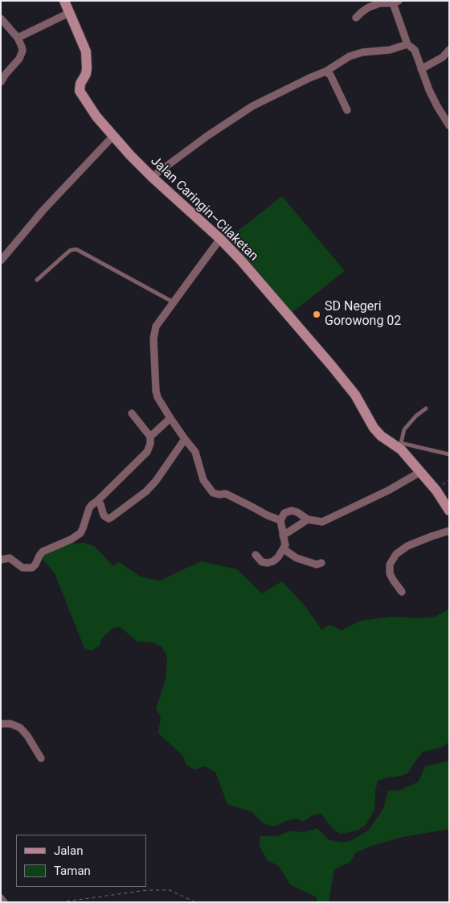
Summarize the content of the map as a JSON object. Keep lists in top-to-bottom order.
{
  "streets": {
    "street": ["Jalan Caringin–Cilaketan"]
  },
  "places": ["SD Negeri Gorowong 02"],
  "legend": ["Jalan", "Taman"]
}
